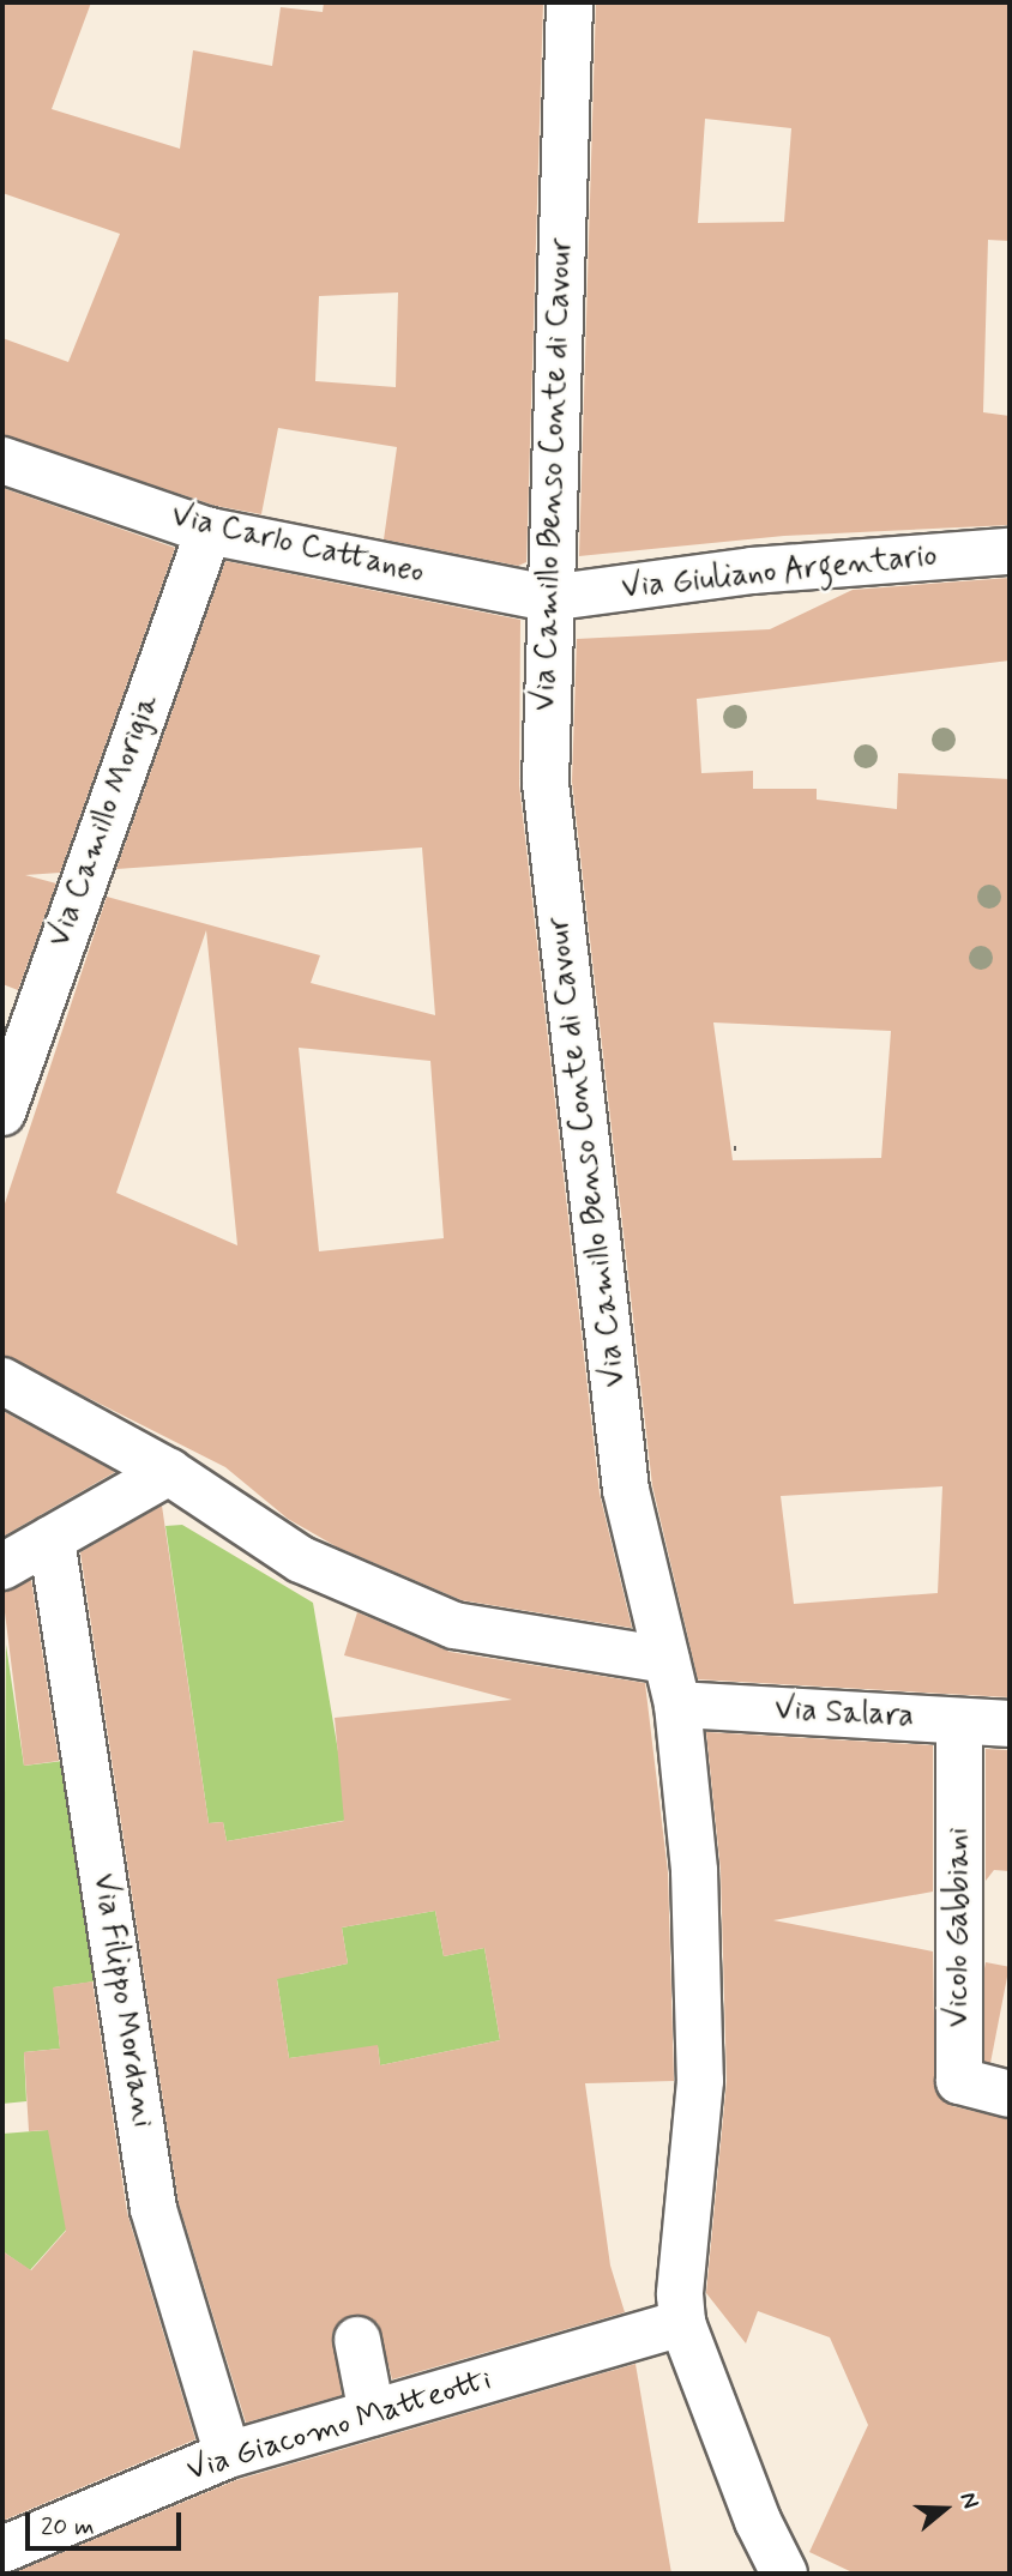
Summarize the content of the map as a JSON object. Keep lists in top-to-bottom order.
{
  "streets": {
    "street": [
      "Via Camillo Benso Conte di Cavour",
      "Via Carlo Cattaneo",
      "Via Giuliano Argentario",
      "Via Camillo Morigia",
      "Via Salara",
      "Vicolo Gabbiani",
      "Via Filippo Mordani",
      "Via Giacomo Matteotti"
    ]
  },
  "crossings": [
    ["Via Camillo Benso Conte di Cavour", "Via Carlo Cattaneo"],
    ["Via Camillo Benso Conte di Cavour", "Via Giuliano Argentario"],
    ["Via Camillo Benso Conte di Cavour", "Via Salara"],
    ["Via Camillo Benso Conte di Cavour", "Via Giacomo Matteotti"],
    ["Via Carlo Cattaneo", "Via Giuliano Argentario"],
    ["Via Carlo Cattaneo", "Via Camillo Morigia"],
    ["Via Salara", "Vicolo Gabbiani"],
    ["Via Filippo Mordani", "Via Giacomo Matteotti"]
  ],
  "scale_bar": "20 m",
  "north": "right"
}
